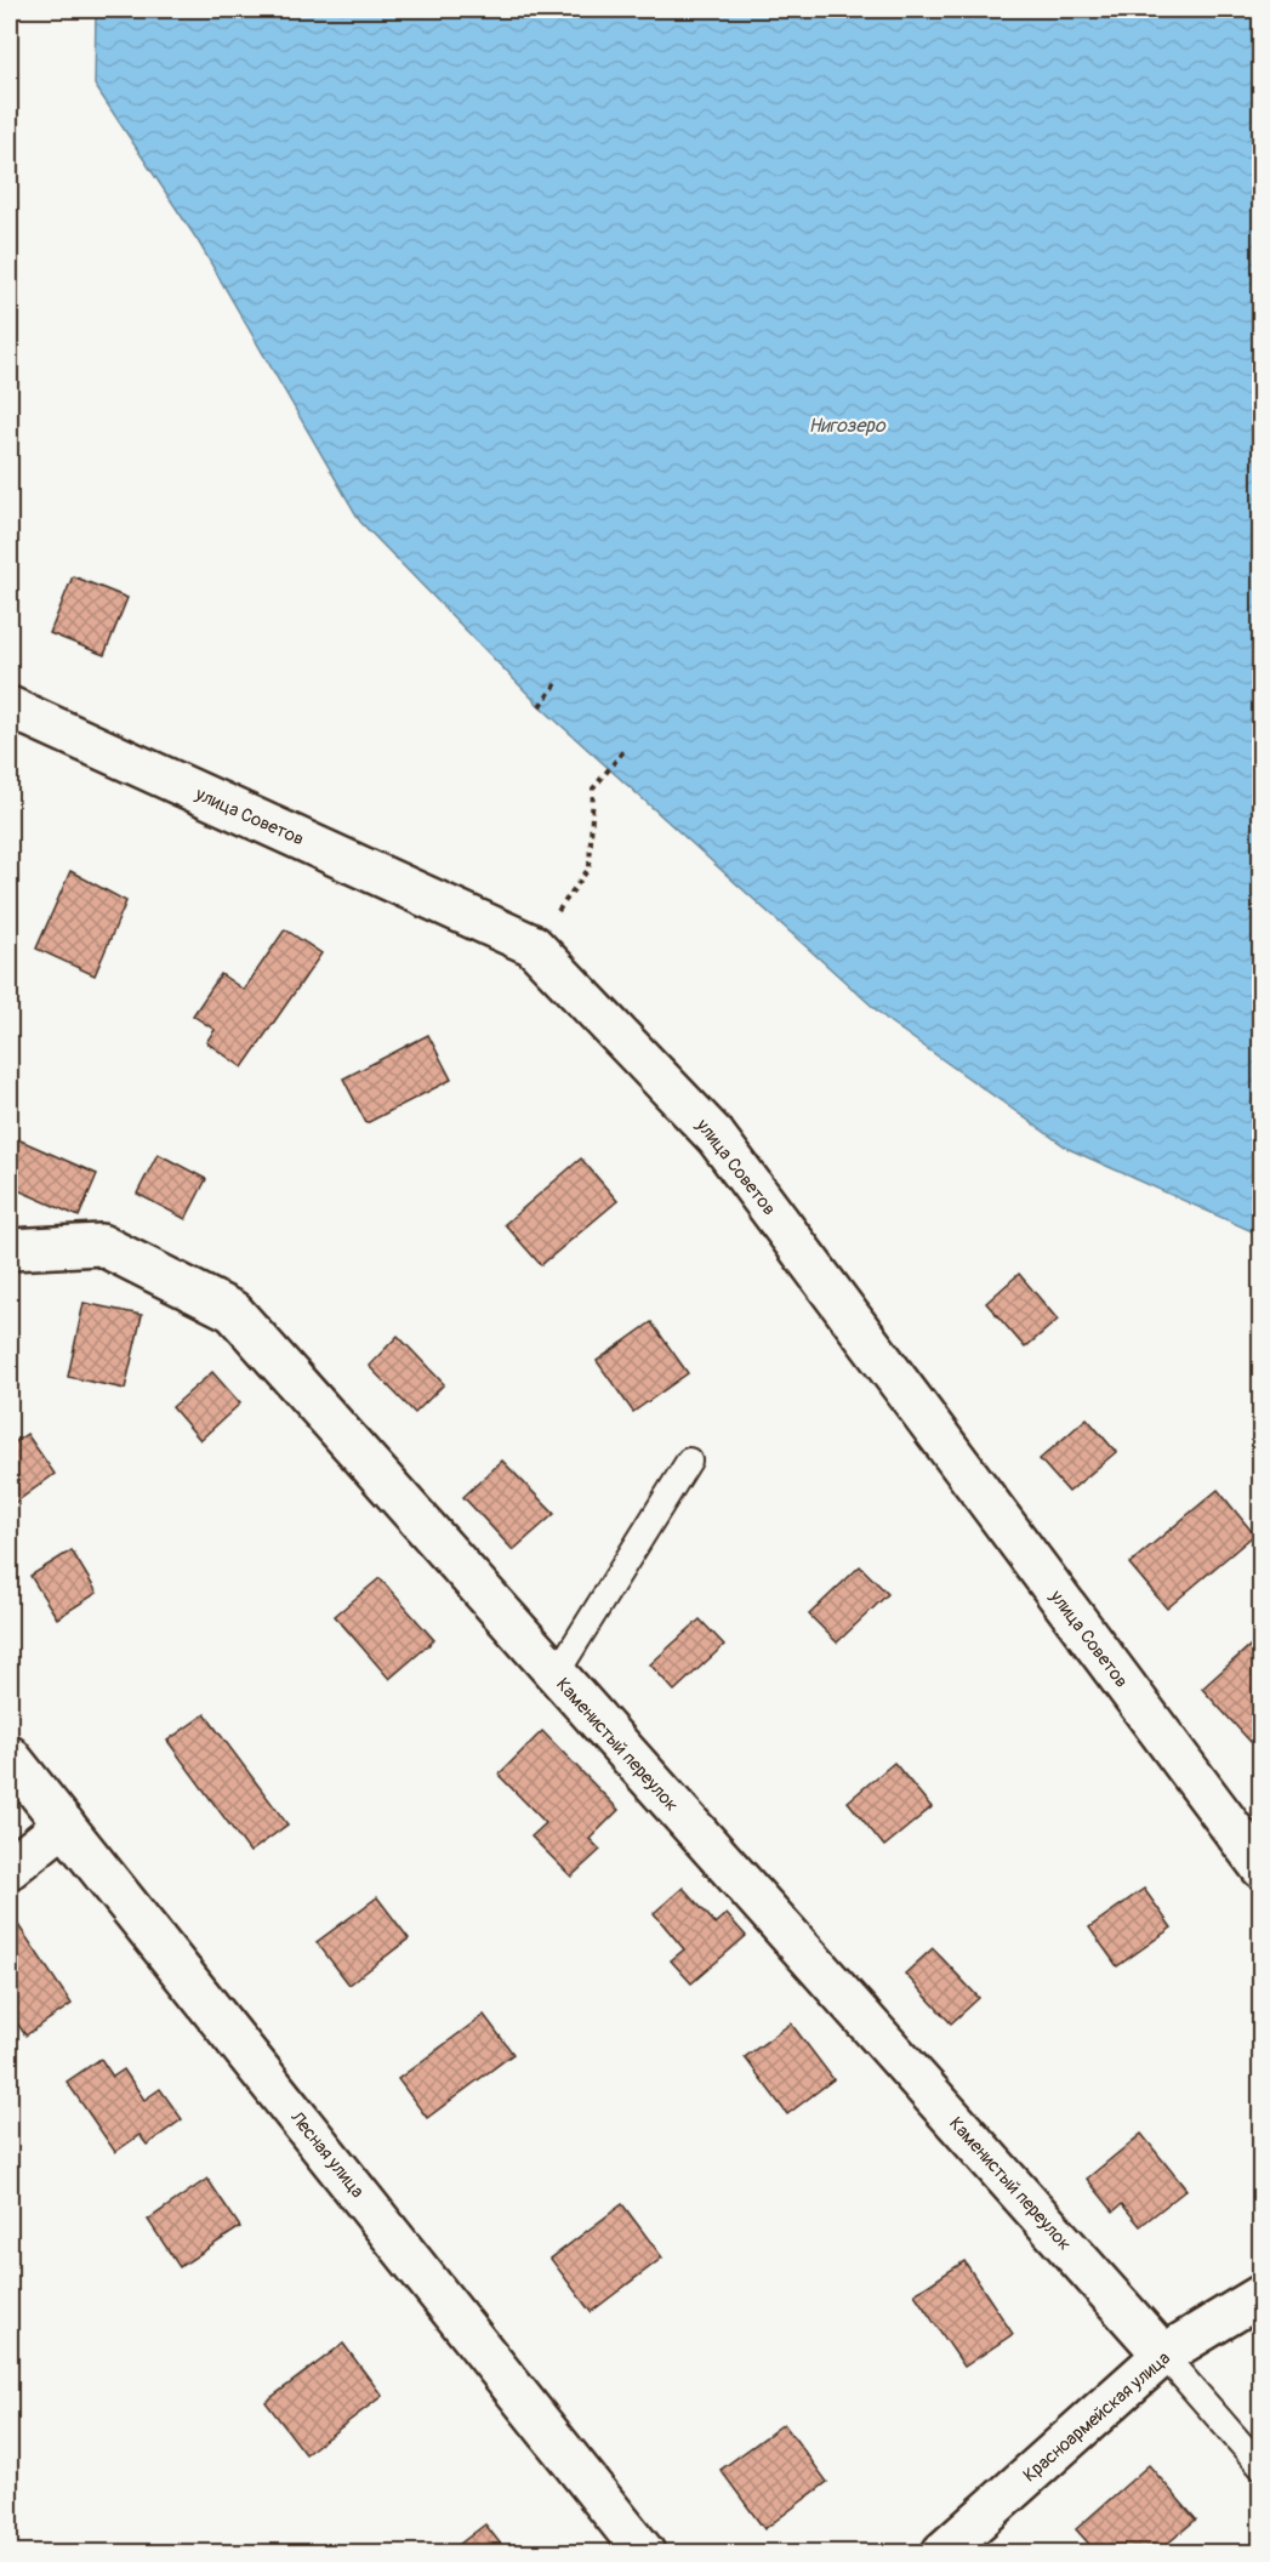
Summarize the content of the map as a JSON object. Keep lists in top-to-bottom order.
{
  "streets": {
    "street": [
      "улица Советов",
      "Каменистый переулок",
      "Лесная улица",
      "Красноармейская улица"
    ]
  },
  "crossings": [
    ["Каменистый переулок", "Красноармейская улица"]
  ],
  "water": ["Нигозеро"]
}
